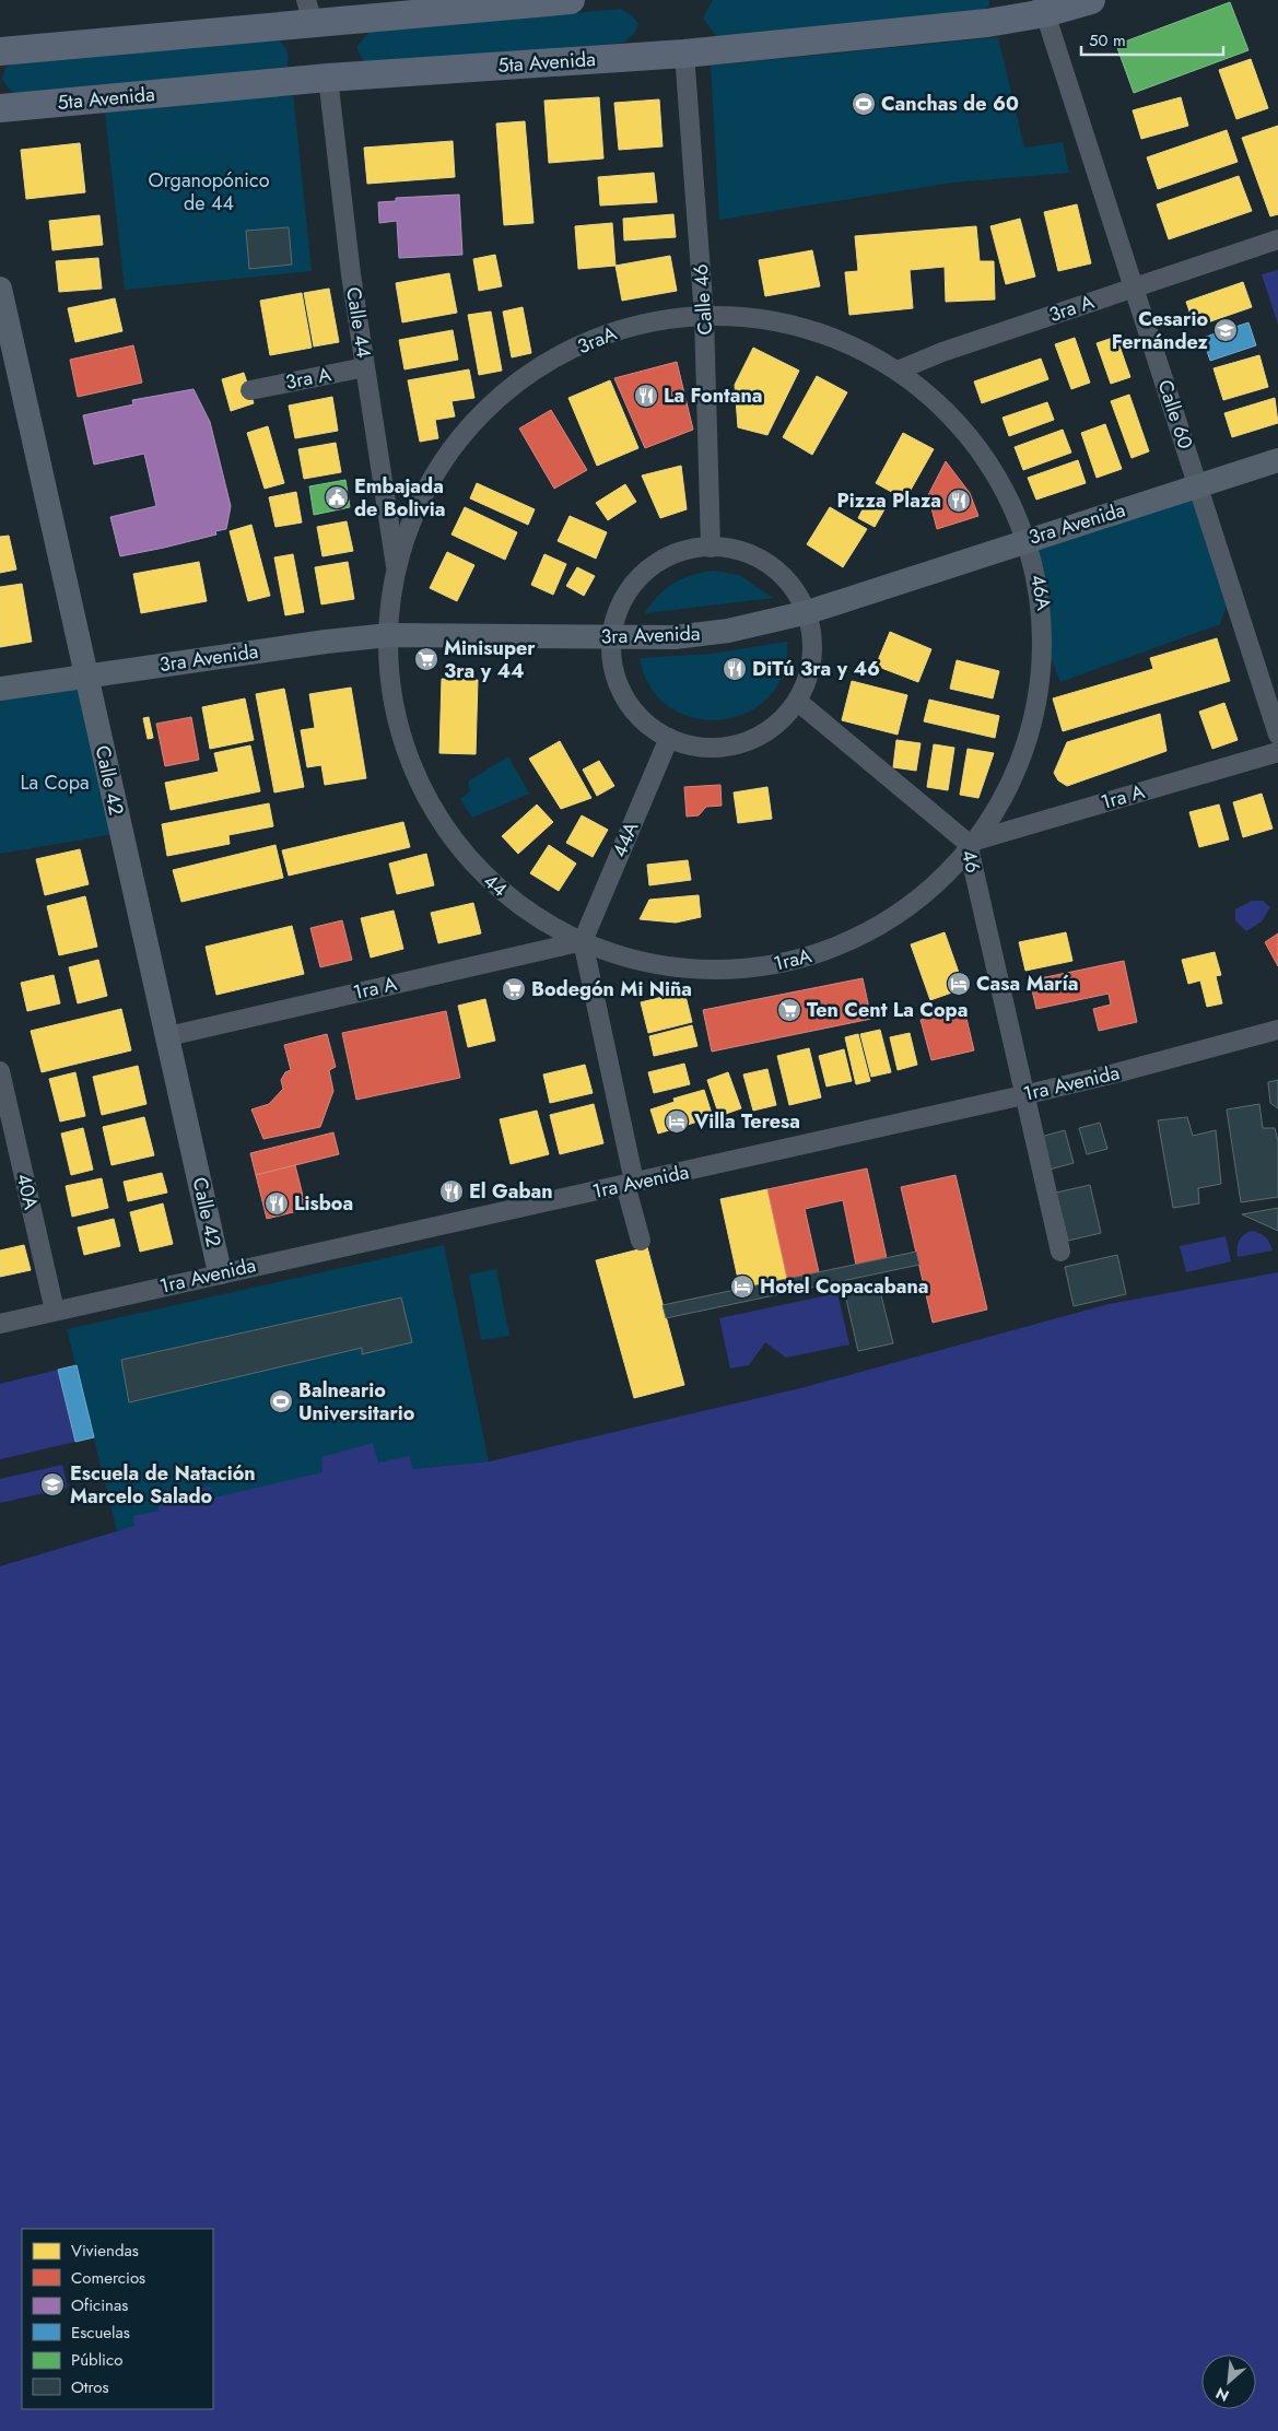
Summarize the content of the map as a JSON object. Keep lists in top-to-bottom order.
{
  "streets": {
    "highway": ["5ta Avenida"],
    "main road": ["3ra Avenida", "Calle 42"],
    "street": [
      "Calle 46",
      "3ra A",
      "Calle 44",
      "3raA",
      "Calle 60",
      "46A",
      "1ra A",
      "44A",
      "46",
      "44",
      "1raA",
      "1ra Avenida",
      "40A"
    ]
  },
  "crossings": [
    ["5ta Avenida", "Calle 46"],
    ["5ta Avenida", "Calle 44"],
    ["5ta Avenida", "Calle 60"],
    ["Calle 46", "3raA"],
    ["3ra A", "Calle 44"],
    ["3ra A", "3raA"],
    ["3ra A", "Calle 60"],
    ["3ra A", "46A"],
    ["Calle 44", "3raA"],
    ["Calle 44", "44"],
    ["3raA", "46A"],
    ["3raA", "44"],
    ["Calle 60", "3ra Avenida"],
    ["3ra Avenida", "46A"],
    ["3ra Avenida", "Calle 42"],
    ["3ra Avenida", "44"],
    ["46A", "1ra A"],
    ["46A", "46"],
    ["46A", "1raA"],
    ["Calle 42", "1ra A"],
    ["Calle 42", "1ra Avenida"],
    ["1ra A", "44A"],
    ["1ra A", "46"],
    ["1ra A", "44"],
    ["1ra A", "1raA"],
    ["44A", "44"],
    ["44A", "1raA"],
    ["46", "1raA"],
    ["46", "1ra Avenida"],
    ["44", "1raA"],
    ["1ra Avenida", "40A"]
  ],
  "parks": ["Organopónico de 44", "La Copa"],
  "places": {
    "sports": ["Canchas de 60", "Balneario Universitario"],
    "school or university": ["Cesario Fernández", "Escuela de Natación Marcelo Salado"],
    "restaurant": [
      "La Fontana",
      "Pizza Plaza",
      "DiTú 3ra y 46",
      "El Gaban",
      "Lisboa"
    ],
    "public building": ["Embajada de Bolivia"],
    "supermarket": ["Minisuper 3ra y 44", "Bodegón Mi Niña", "Ten Cent La Copa"],
    "hotel": ["Casa María", "Villa Teresa", "Hotel Copacabana"]
  },
  "legend": [
    "Viviendas",
    "Comercios",
    "Oficinas",
    "Escuelas",
    "Público",
    "Otros"
  ],
  "scale_bar": "50 m",
  "north": "bottom left"
}
